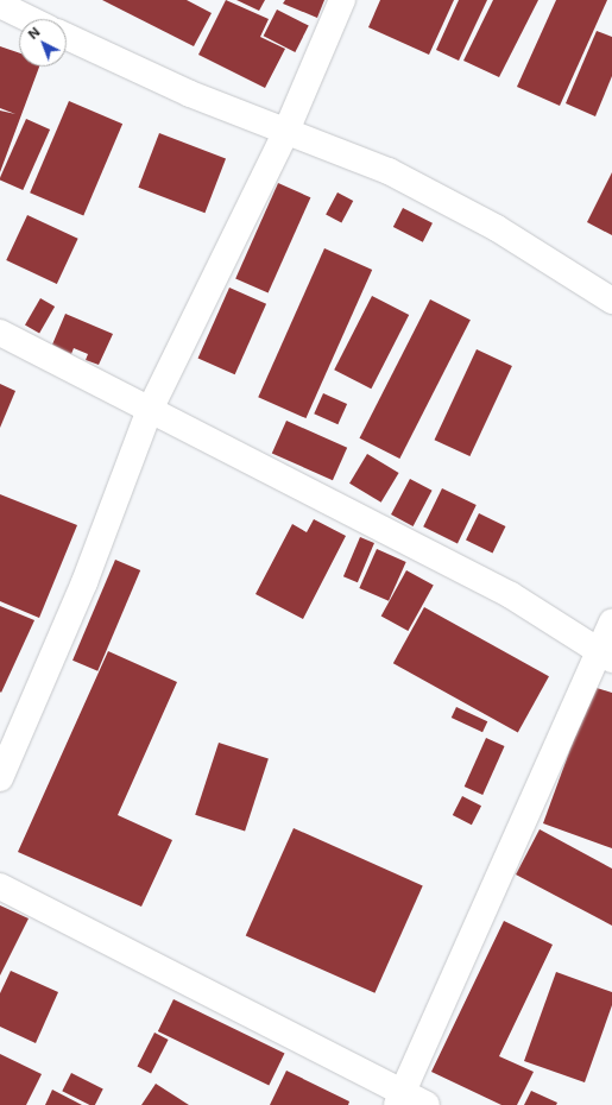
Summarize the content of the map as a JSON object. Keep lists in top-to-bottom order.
{
  "north": "top left"
}
